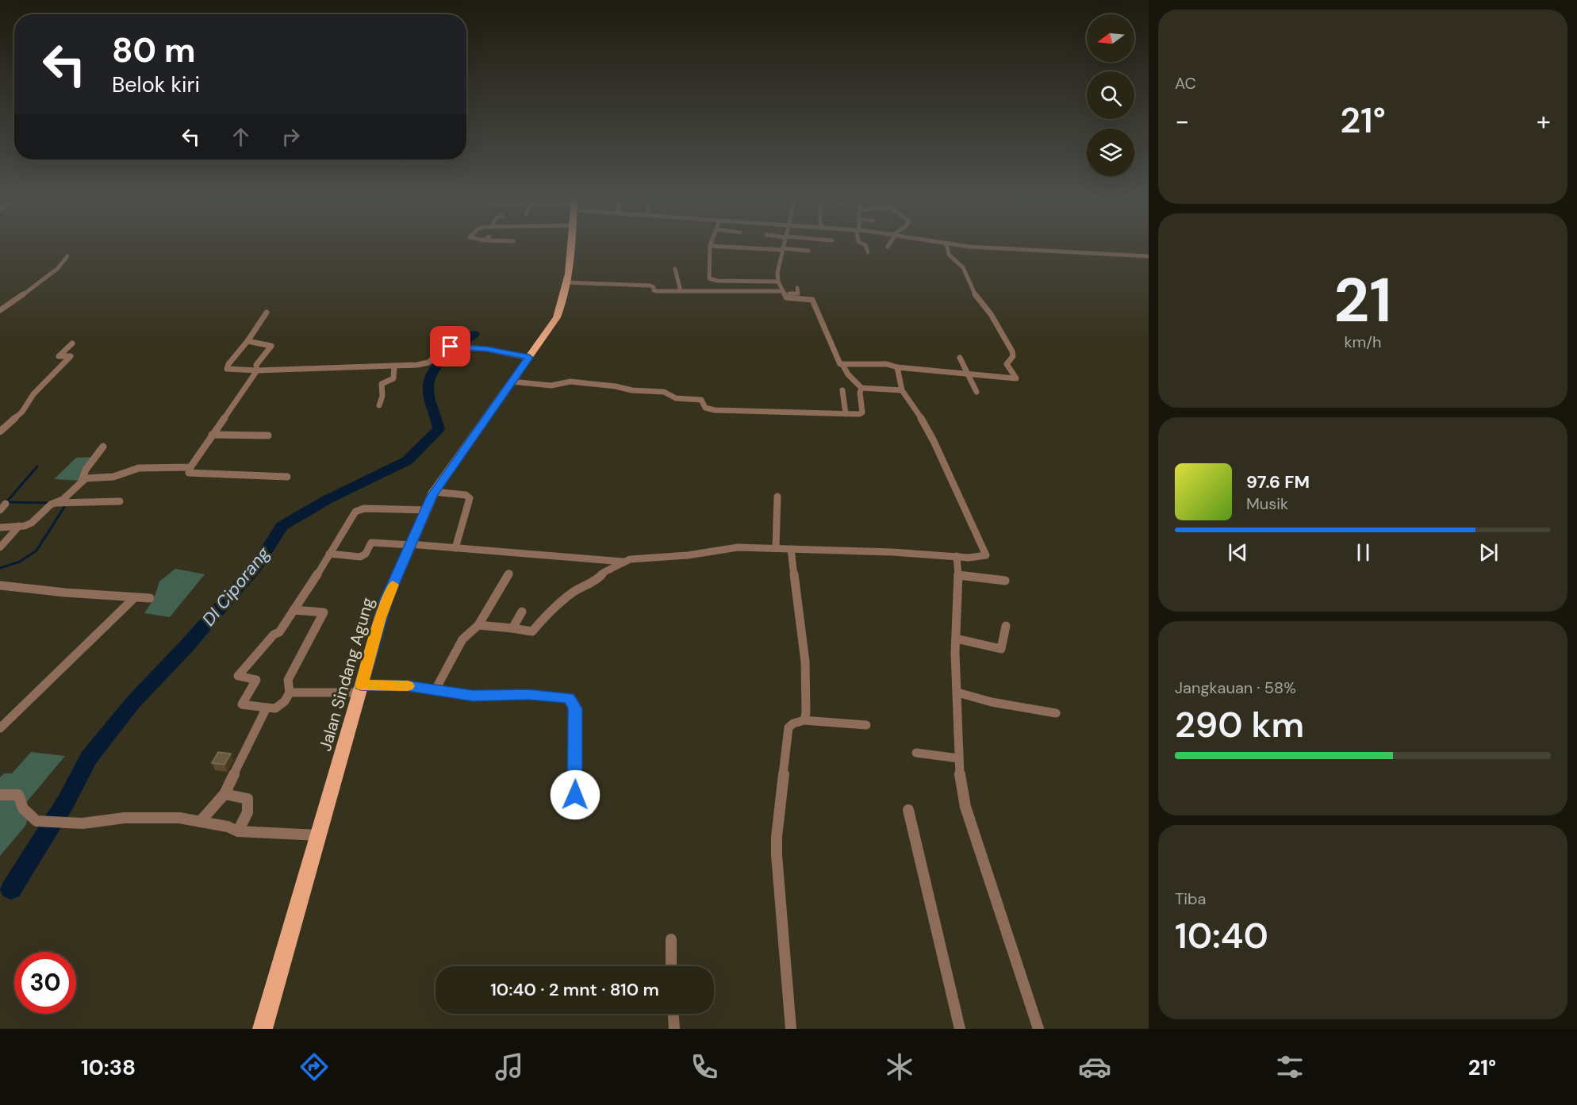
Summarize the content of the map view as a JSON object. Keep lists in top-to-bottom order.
{
  "streets": {
    "main road": ["Jalan Sindang Agung"]
  },
  "water": ["DI Ciporang"],
  "north": "left",
  "page": {
    "tile": [
      "AC",
      ["21", "km/h"],
      ["Jangkauan · 58%", "290 km"],
      ["Tiba", "10:40"]
    ],
    "turn": ["80 m", "Belok kiri"],
    "heat": ["−", "21°", "+"],
    "song": ["97.6 FM", "Musik"],
    "limit": "30",
    "trip": "10:40 · 2 mnt · 810 m",
    "tabs": ["10:38", "21°"]
  }
}
